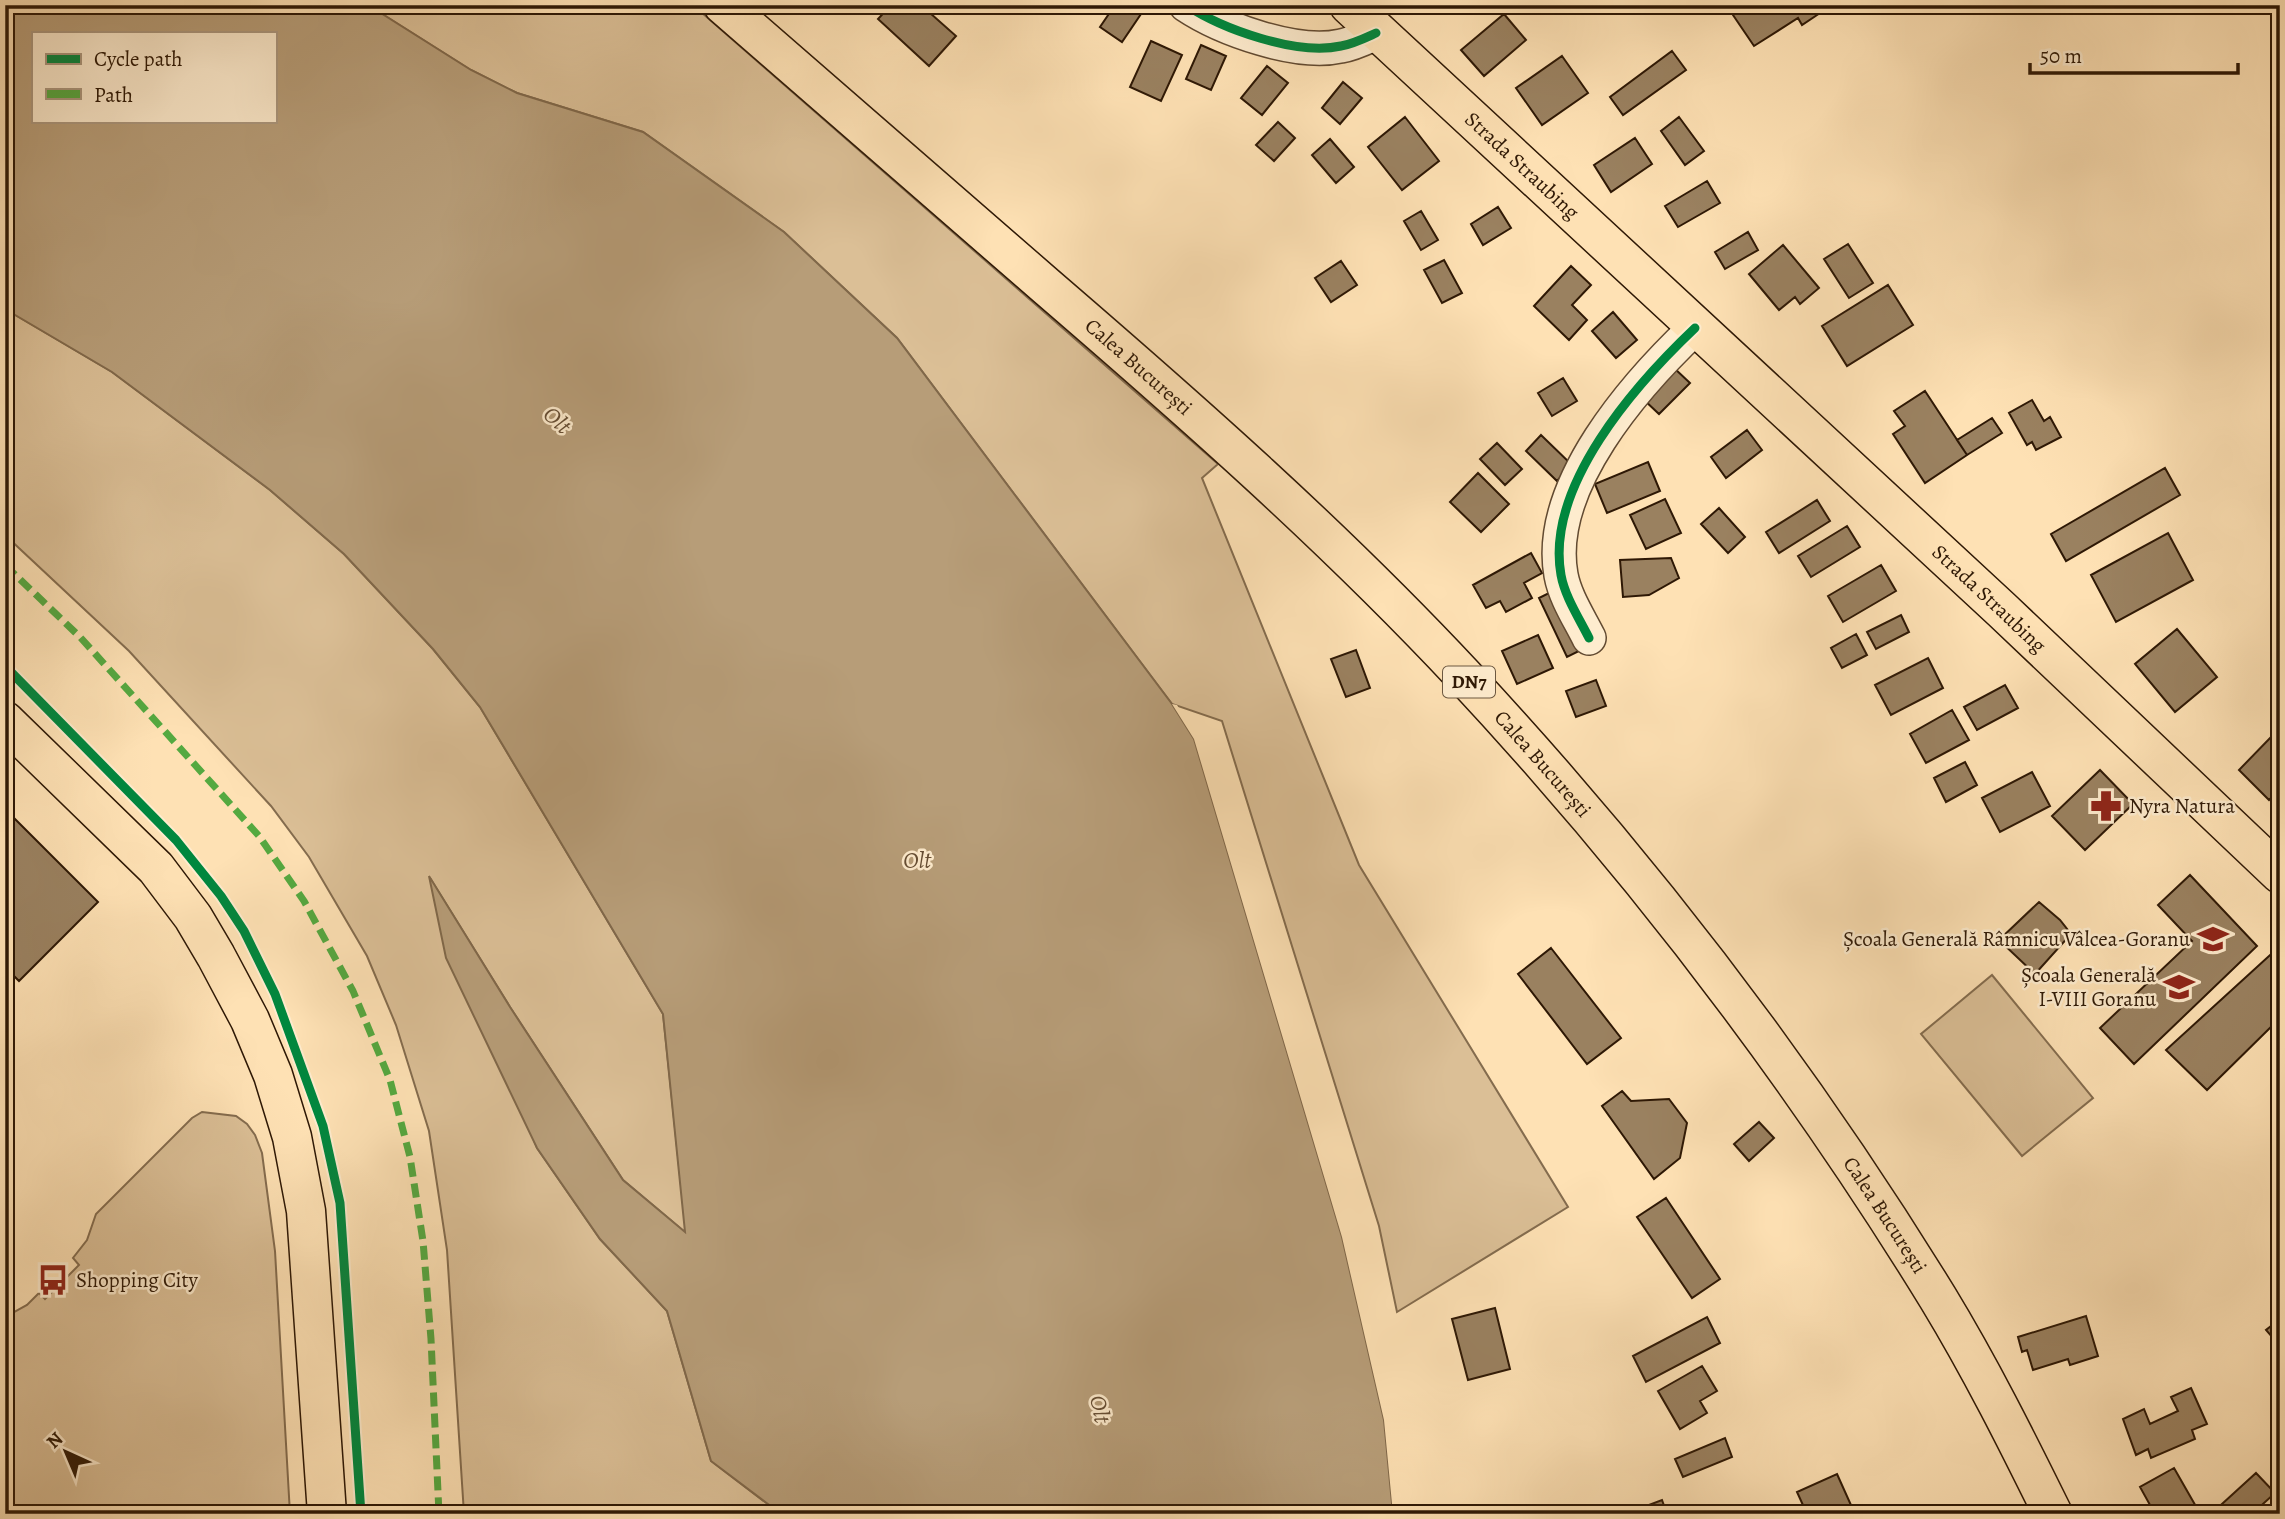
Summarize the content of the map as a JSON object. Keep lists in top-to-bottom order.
{
  "streets": {
    "main road": ["Strada Straubing", "Calea București", "DN7"]
  },
  "water": ["Olt"],
  "places": {
    "pharmacy": ["Nyra Natura"],
    "school or university": ["Școala Generală Râmnicu Vâlcea-Goranu", "Școala Generală I-VIII Goranu"],
    "bus stop": ["Shopping City"]
  },
  "legend": ["Cycle path", "Path"],
  "scale_bar": "50 m",
  "north": "top left"
}
